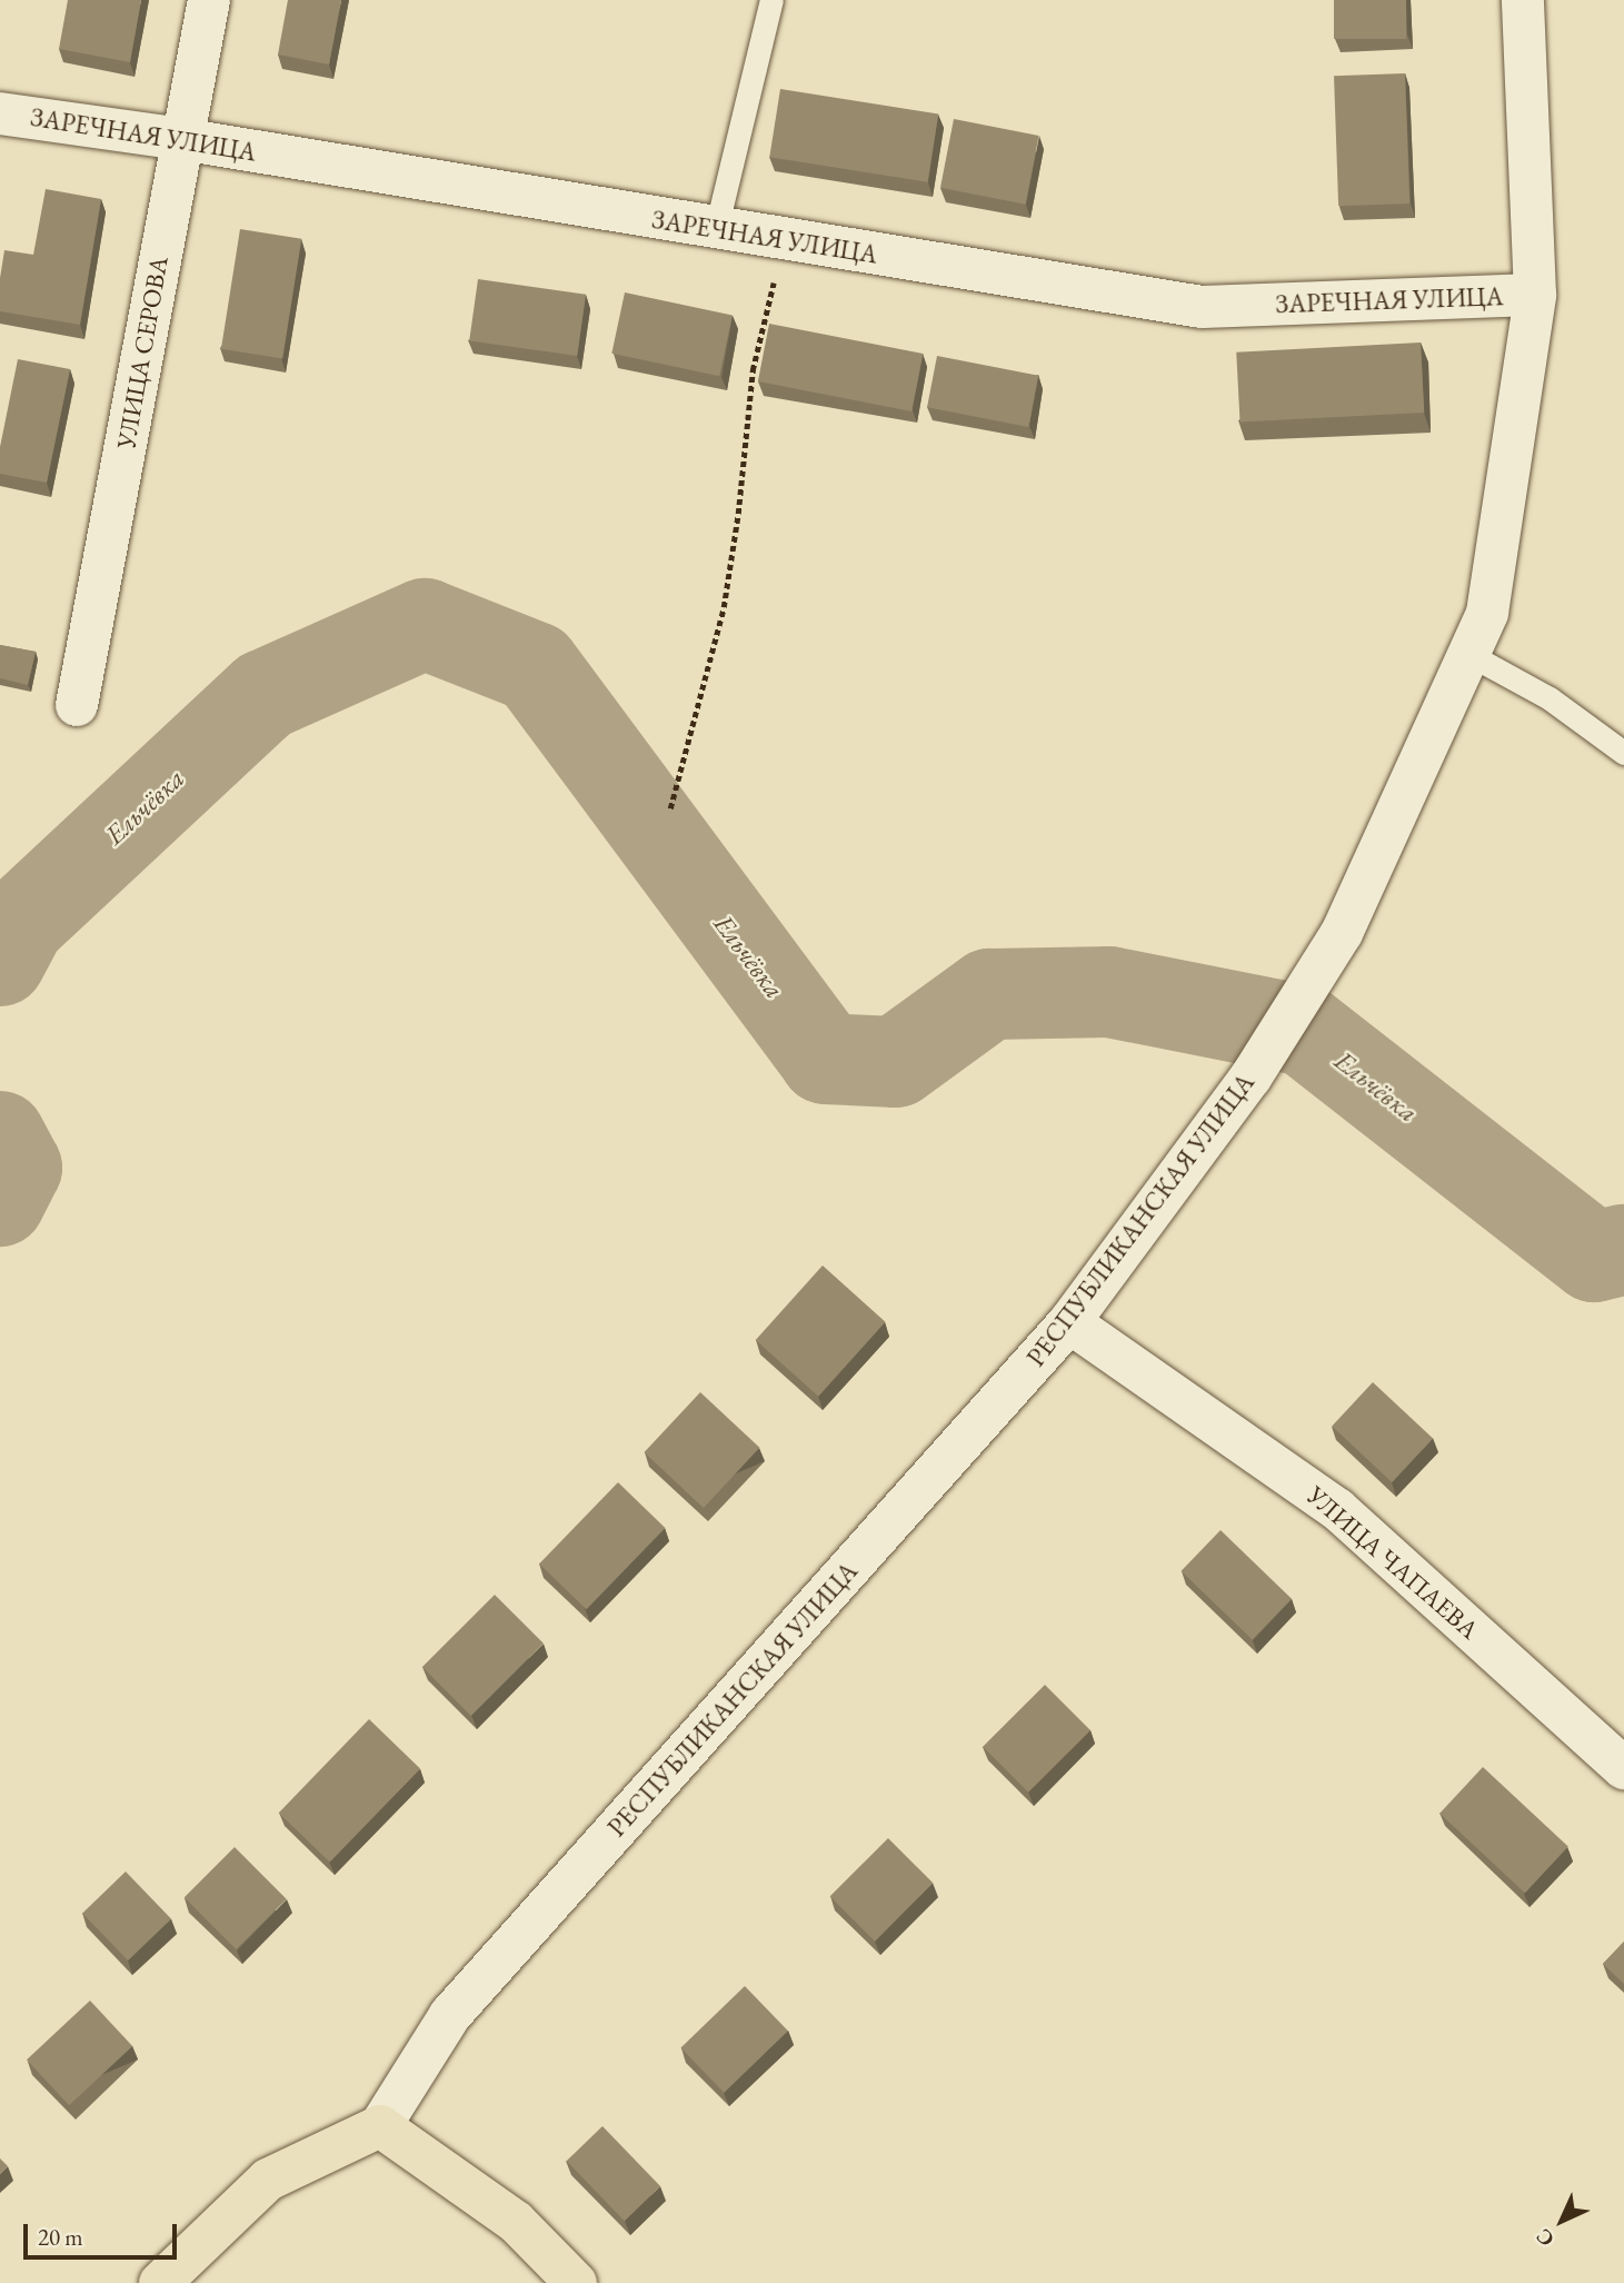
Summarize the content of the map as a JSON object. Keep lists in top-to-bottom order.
{
  "streets": {
    "street": [
      "ЗАРЕЧНАЯ УЛИЦА",
      "УЛИЦА СЕРОВА",
      "РЕСПУБЛИКАНСКАЯ УЛИЦА",
      "УЛИЦА ЧАПАЕВА"
    ]
  },
  "crossings": [
    ["ЗАРЕЧНАЯ УЛИЦА", "УЛИЦА СЕРОВА"],
    ["ЗАРЕЧНАЯ УЛИЦА", "РЕСПУБЛИКАНСКАЯ УЛИЦА"],
    ["РЕСПУБЛИКАНСКАЯ УЛИЦА", "УЛИЦА ЧАПАЕВА"]
  ],
  "water": ["Ельчёвка"],
  "scale_bar": "20 m",
  "north": "bottom left"
}
